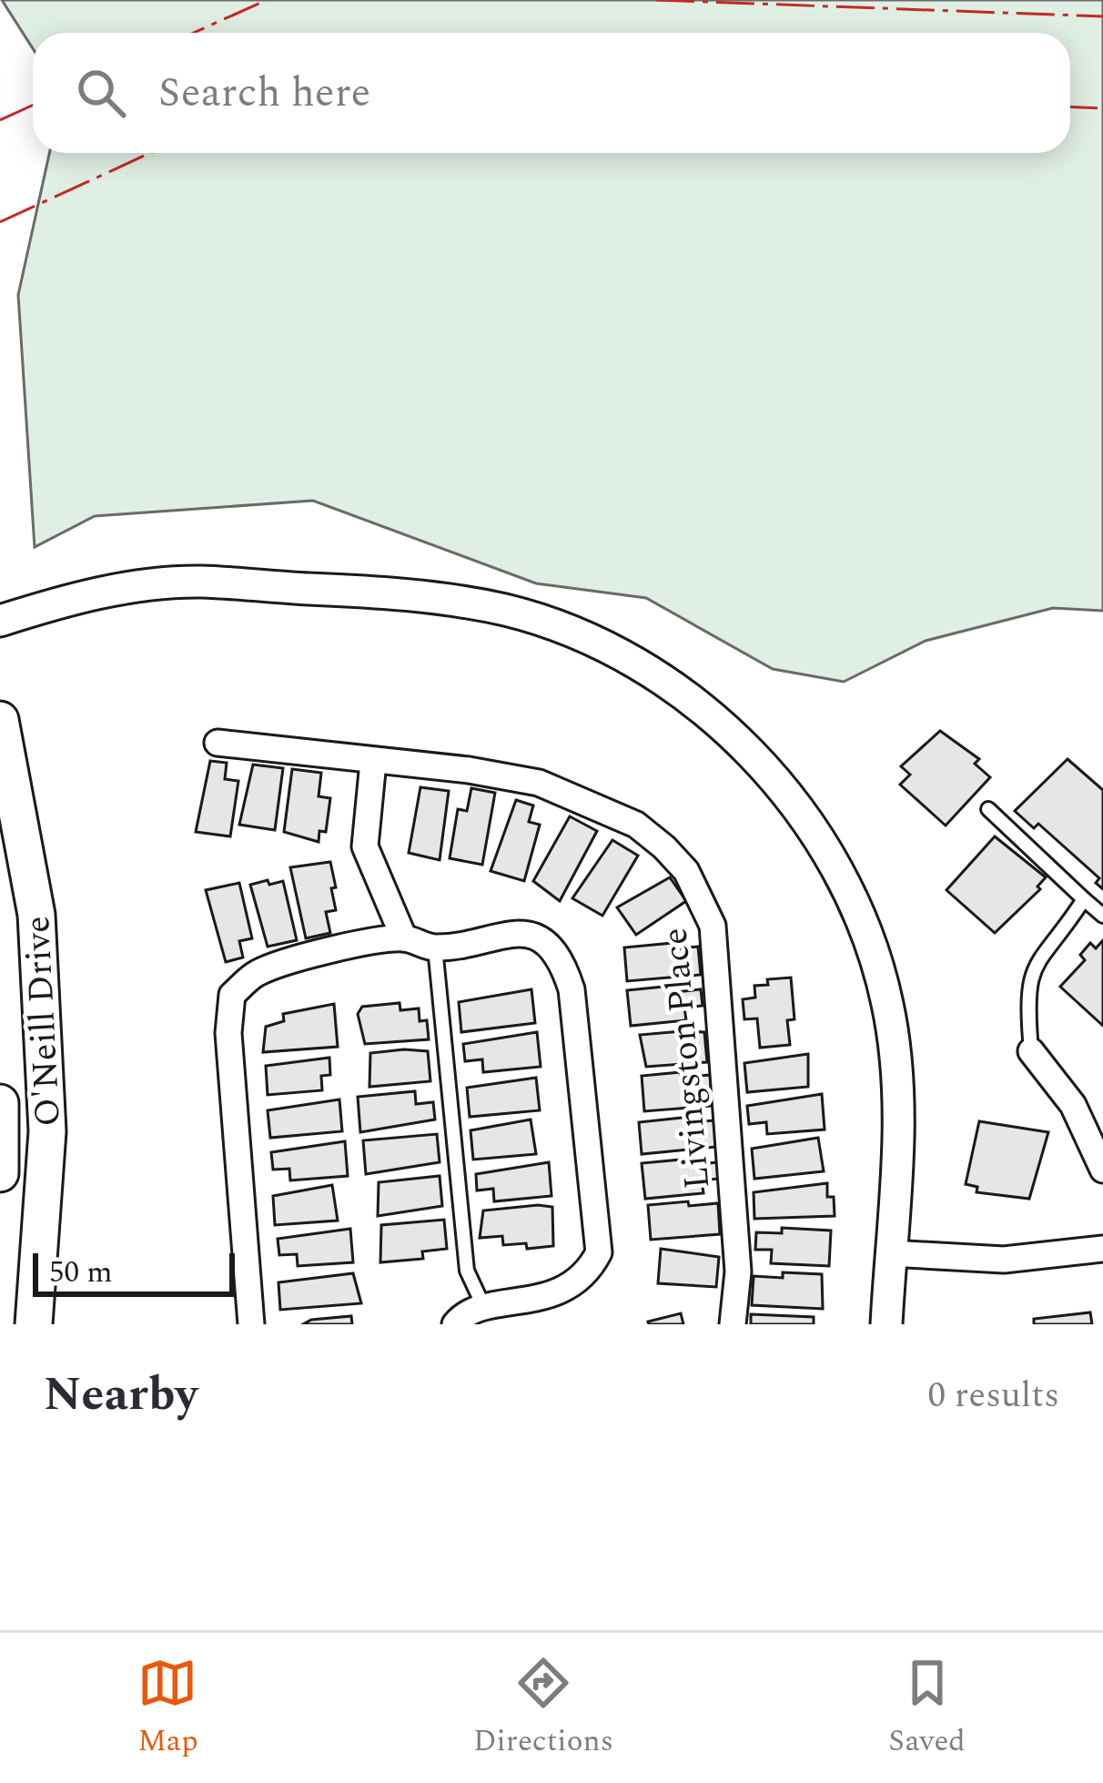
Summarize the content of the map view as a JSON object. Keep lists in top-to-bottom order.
{
  "streets": {
    "main road": ["O'Neill Drive"],
    "street": ["Livingston Place"]
  },
  "scale_bar": "50 m",
  "page": {
    "search": "Search here",
    "scale": "50 m",
    "heading": ["Nearby", "0 results"],
    "nav": ["Map", "Directions", "Saved"]
  }
}
